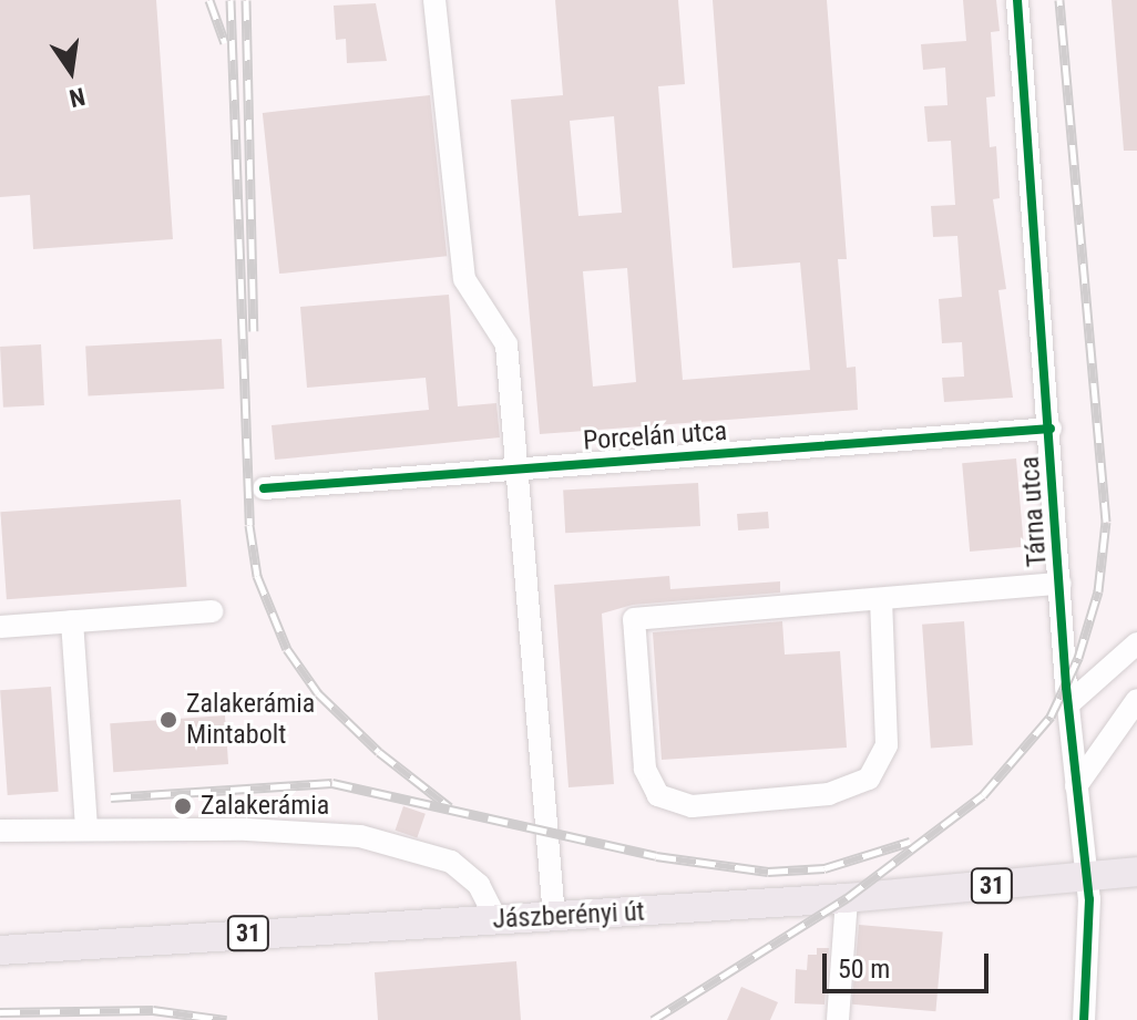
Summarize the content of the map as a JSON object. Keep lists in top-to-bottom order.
{
  "streets": {
    "main road": ["31", "Jászberényi út"],
    "street": ["Porcelán utca", "Tárna utca"]
  },
  "crossings": [
    ["Porcelán utca", "Tárna utca"],
    ["Tárna utca", "Jászberényi út"]
  ],
  "places": ["Zalakerámia Mintabolt", "Zalakerámia"],
  "scale_bar": "50 m",
  "north": "bottom"
}
